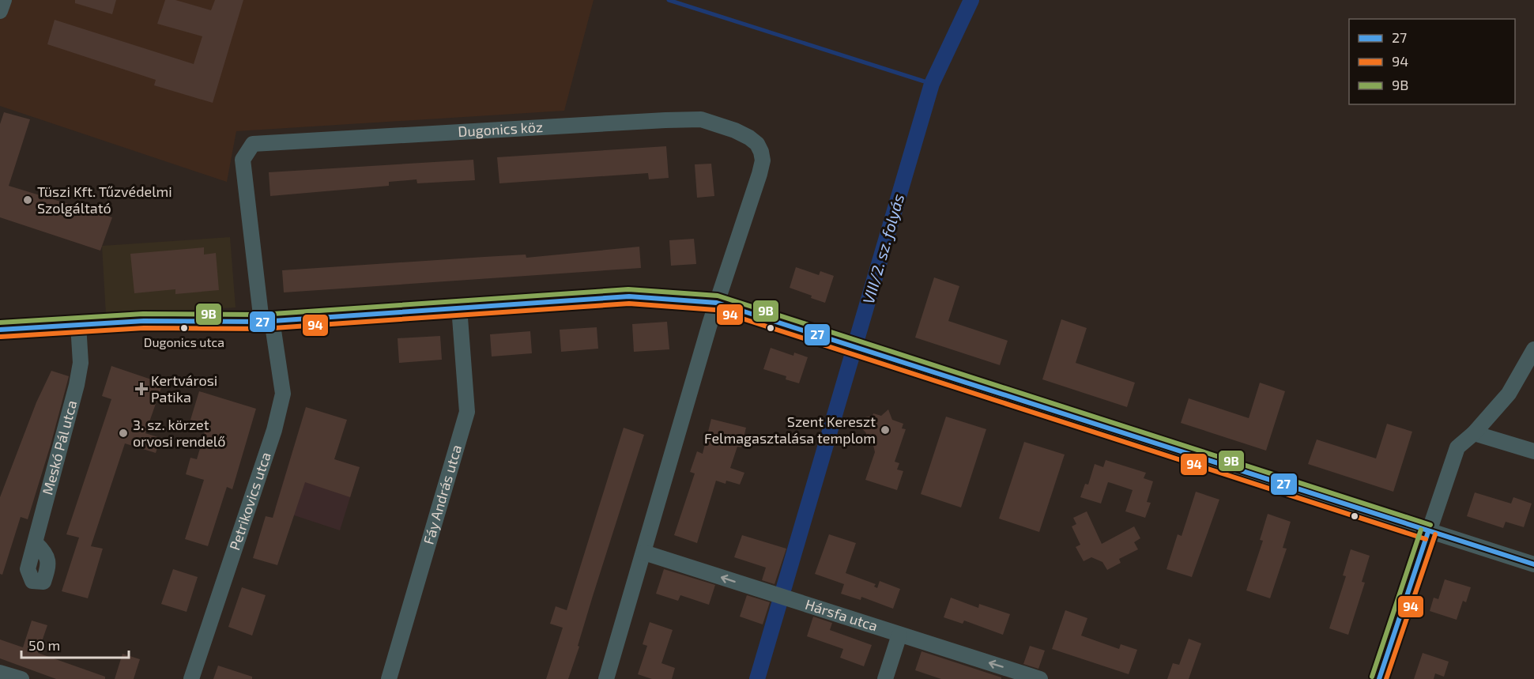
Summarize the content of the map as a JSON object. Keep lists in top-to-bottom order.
{
  "streets": {
    "street": [
      "Dugonics köz",
      "Meskó Pál utca",
      "Fáy András utca",
      "Petrikovics utca",
      "Hársfa utca"
    ]
  },
  "crossings": [
    ["Dugonics köz", "Petrikovics utca"]
  ],
  "one_way": ["Hársfa utca"],
  "water": ["VIII/2. sz. folyás"],
  "places": {
    "other": [
      "Tüszi Kft. Tűzvédelmi Szolgáltató",
      "Dugonics utca",
      "Szent Kereszt Felmagasztalása templom",
      "3. sz. körzet orvosi rendelő"
    ],
    "health": ["Kertvárosi Patika"]
  },
  "lines": ["transit line 9B", "transit line 27", "transit line 94"],
  "legend": ["27", "94", "9B"],
  "scale_bar": "50 m"
}
